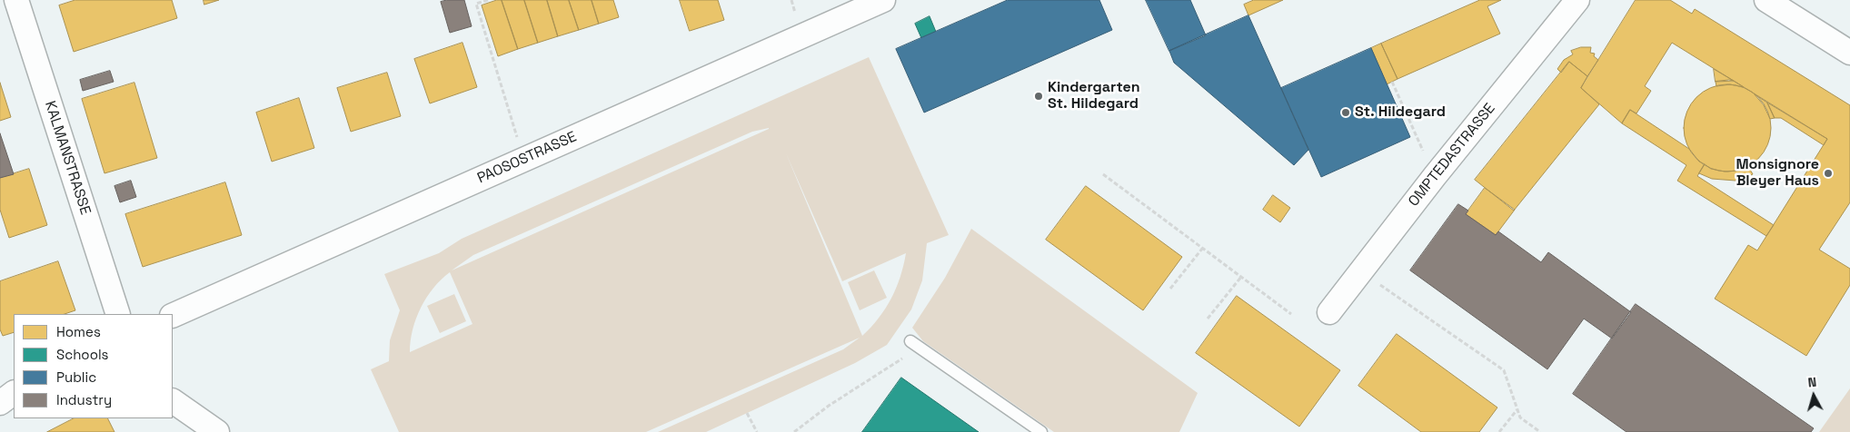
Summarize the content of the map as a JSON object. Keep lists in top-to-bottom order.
{
  "streets": {
    "street": ["OMPTEDASTRASSE", "KALMANSTRASSE", "PAOSOSTRASSE"]
  },
  "places": ["Kindergarten St. Hildegard", "St. Hildegard", "Monsignore Bleyer Haus"],
  "legend": [
    "Homes",
    "Schools",
    "Public",
    "Industry"
  ],
  "north": "top"
}
